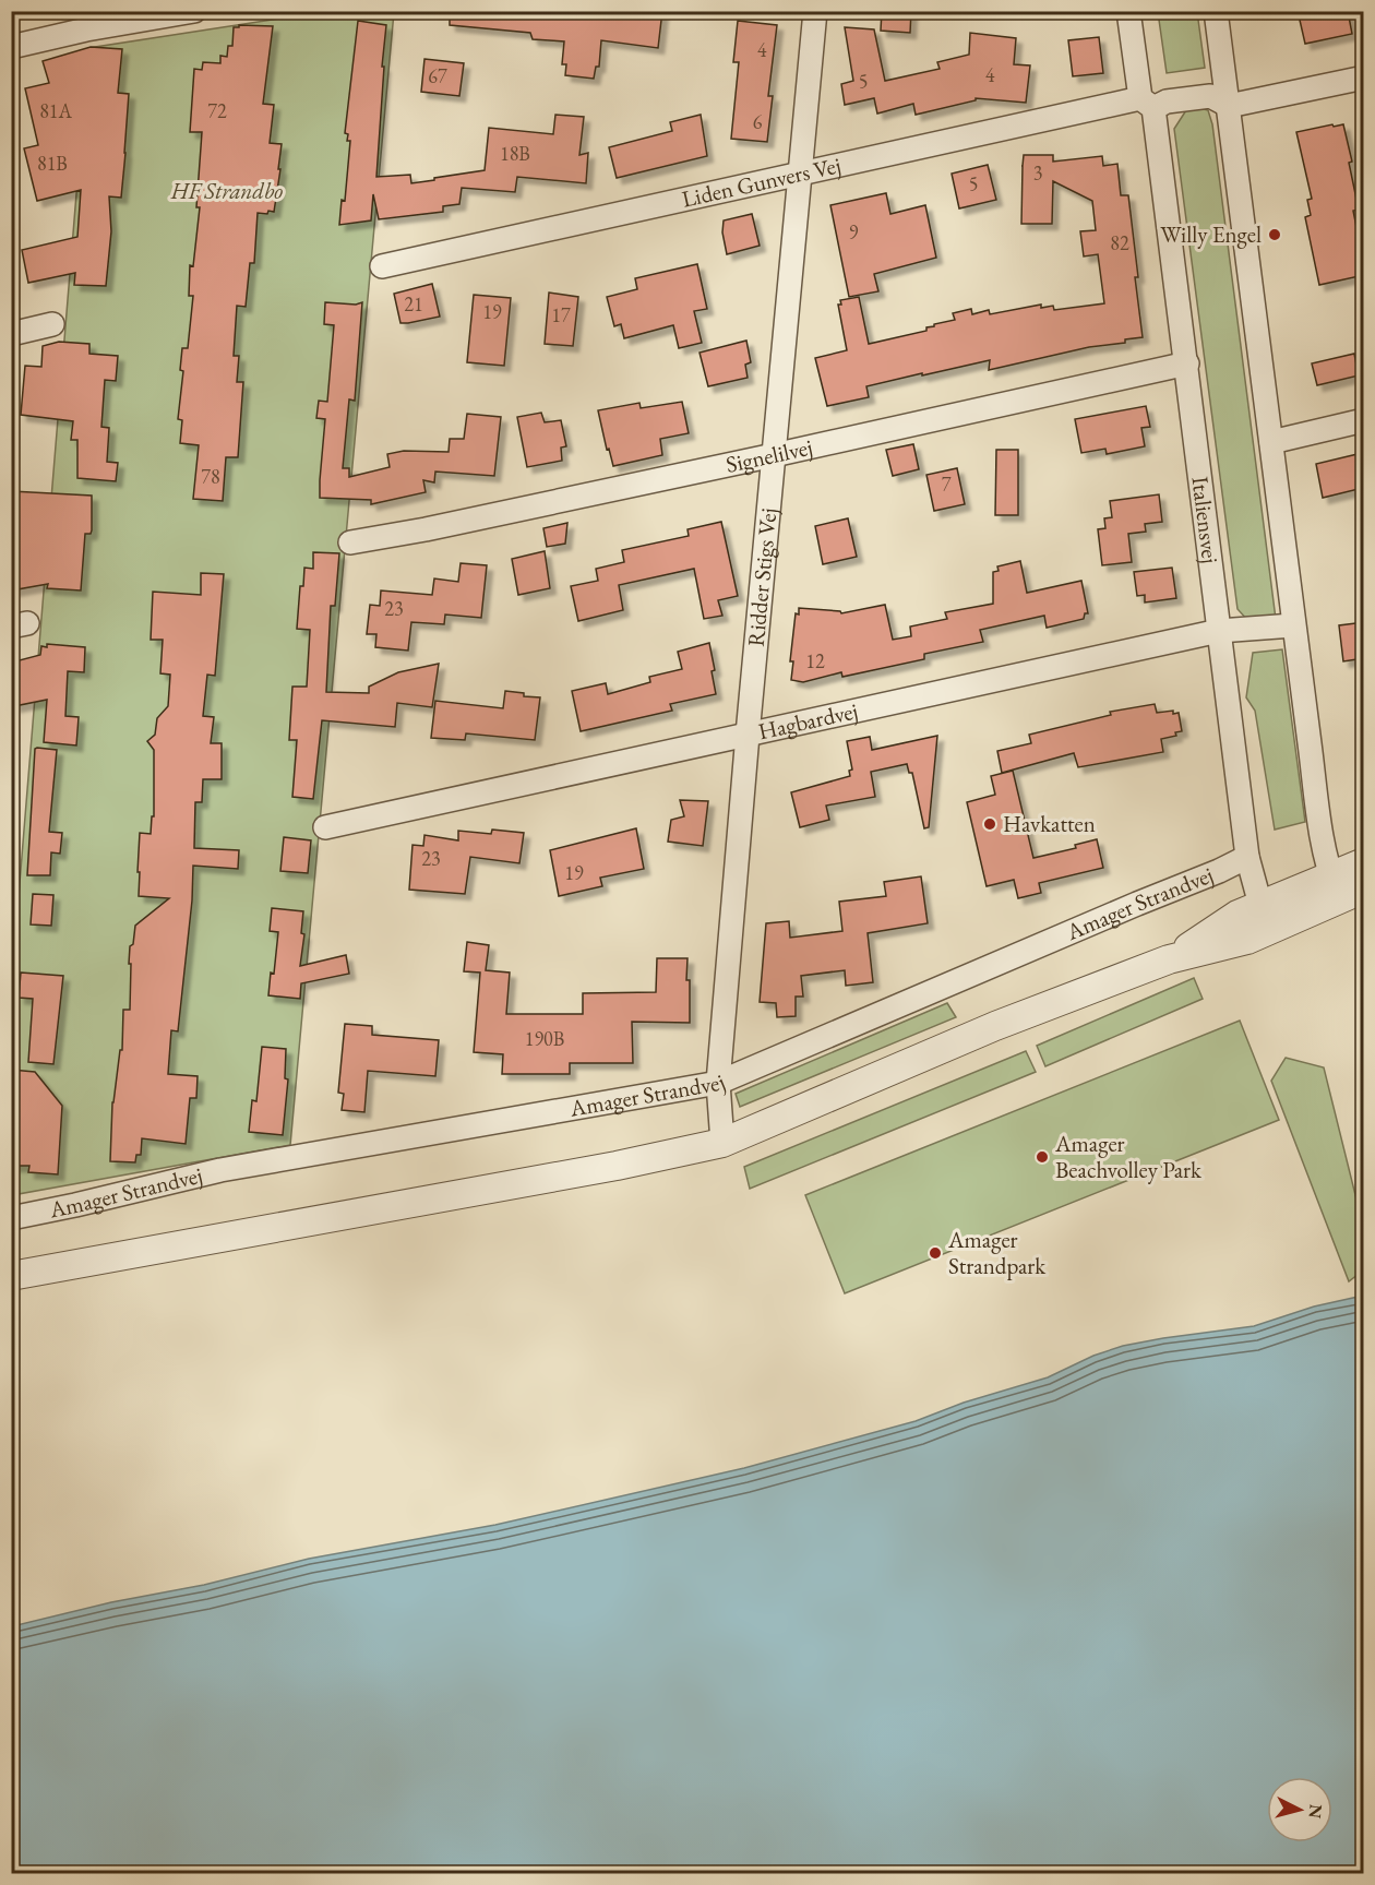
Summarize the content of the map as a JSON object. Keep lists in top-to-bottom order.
{
  "streets": {
    "street": [
      "Liden Gunvers Vej",
      "Signelilvej",
      "Italiensvej",
      "Ridder Stigs Vej",
      "Hagbardvej",
      "Amager Strandvej"
    ]
  },
  "crossings": [
    ["Liden Gunvers Vej", "Italiensvej"],
    ["Liden Gunvers Vej", "Ridder Stigs Vej"],
    ["Signelilvej", "Italiensvej"],
    ["Signelilvej", "Ridder Stigs Vej"],
    ["Italiensvej", "Hagbardvej"],
    ["Italiensvej", "Amager Strandvej"],
    ["Ridder Stigs Vej", "Hagbardvej"],
    ["Ridder Stigs Vej", "Amager Strandvej"]
  ],
  "parks": ["HF Strandbo"],
  "places": [
    "Willy Engel",
    "Havkatten",
    "Amager Beachvolley Park",
    "Amager Strandpark"
  ],
  "house_numbers": [
    "4",
    "4",
    "67",
    "5",
    "81A",
    "72",
    "6",
    "18B",
    "81B",
    "3",
    "5",
    "9",
    "82",
    "21",
    "19",
    "17",
    "78",
    "7",
    "23",
    "12",
    "23",
    "19",
    "190B"
  ],
  "north": "right"
}
